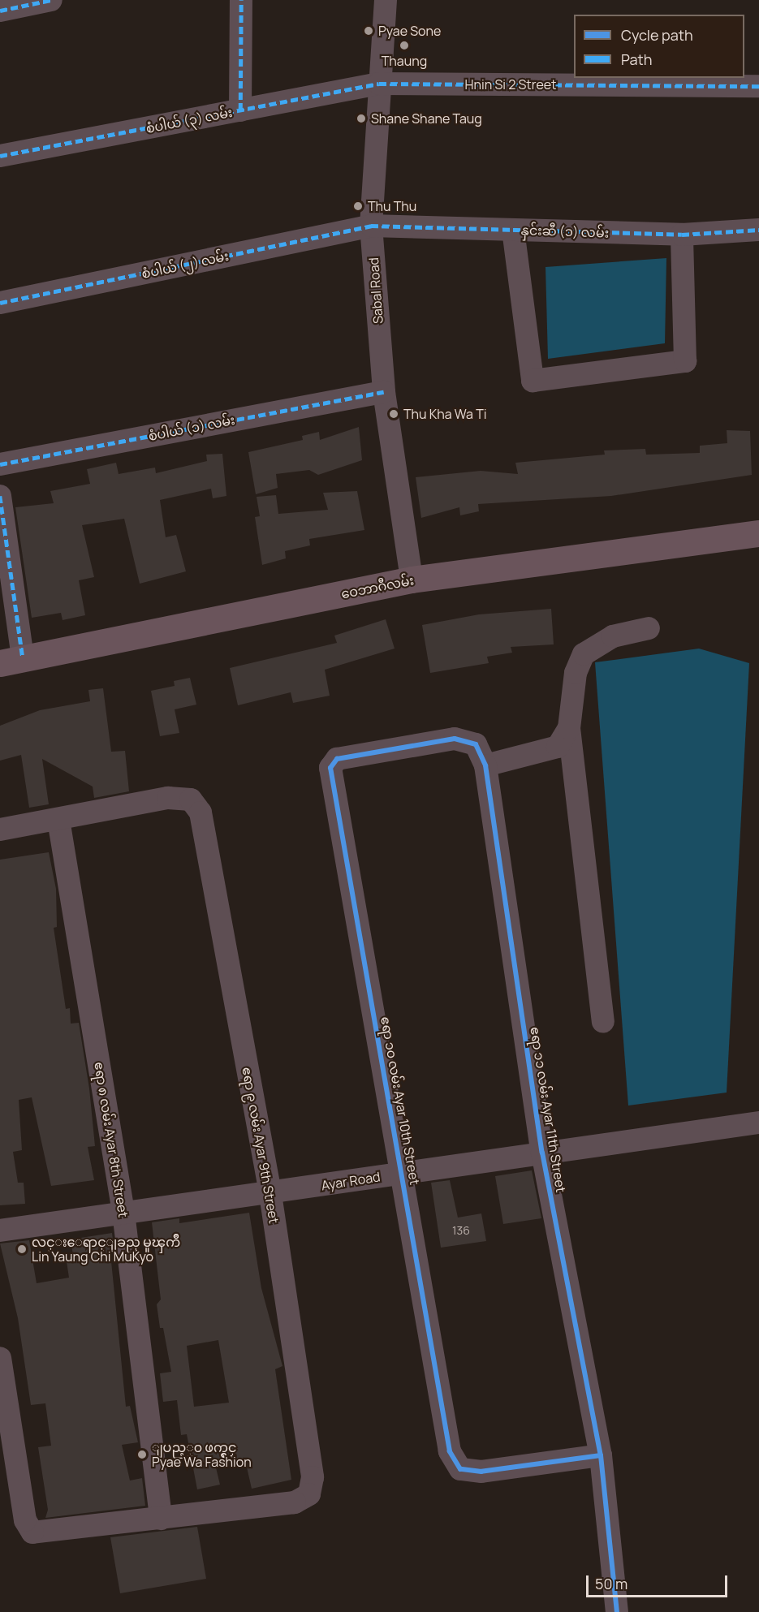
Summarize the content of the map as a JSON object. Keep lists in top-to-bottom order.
{
  "streets": {
    "main road": ["ဝေဘာဂီလမ်း"],
    "street": [
      "Hnin Si 2 Street",
      "စံပါယ် (၃) လမ်း",
      "နှင်းဆီ (၁) လမ်း",
      "စံပါယ် (၂) လမ်း",
      "Sabal Road",
      "စံပါယ် (၁) လမ်း",
      "ဧရာ ၁၀ လမ်း Ayar 10th Street",
      "ဧရာ ၁၁ လမ်း Ayar 11th Street",
      "ဧရာ ၈ လမ်း Ayar 8th Street",
      "ဧရာ ၉ လမ်း Ayar 9th Street",
      "Ayar Road"
    ]
  },
  "crossings": [
    ["Hnin Si 2 Street", "စံပါယ် (၃) လမ်း"],
    ["Hnin Si 2 Street", "Sabal Road"],
    ["စံပါယ် (၃) လမ်း", "Sabal Road"],
    ["နှင်းဆီ (၁) လမ်း", "စံပါယ် (၂) လမ်း"],
    ["နှင်းဆီ (၁) လမ်း", "Sabal Road"],
    ["စံပါယ် (၂) လမ်း", "Sabal Road"],
    ["Sabal Road", "စံပါယ် (၁) လမ်း"],
    ["Sabal Road", "ဝေဘာဂီလမ်း"],
    ["ဧရာ ၁၀ လမ်း Ayar 10th Street", "ဧရာ ၁၁ လမ်း Ayar 11th Street"],
    ["ဧရာ ၁၀ လမ်း Ayar 10th Street", "Ayar Road"],
    ["ဧရာ ၁၁ လမ်း Ayar 11th Street", "Ayar Road"],
    ["ဧရာ ၈ လမ်း Ayar 8th Street", "ဧရာ ၉ လမ်း Ayar 9th Street"],
    ["ဧရာ ၈ လမ်း Ayar 8th Street", "Ayar Road"],
    ["ဧရာ ၉ လမ်း Ayar 9th Street", "Ayar Road"]
  ],
  "places": [
    "Pyae Sone",
    "Thaung",
    "Shane Shane Taug",
    "Thu Thu",
    "Thu Kha Wa Ti",
    "လင္းေရာင္ျခည္ မူၾကိဳ Lin Yaung Chi MuKyo",
    "ျပည့္၀ ဖက္ရွင္ Pyae Wa Fashion"
  ],
  "house_numbers": ["136"],
  "legend": ["Cycle path", "Path"],
  "scale_bar": "50 m"
}
